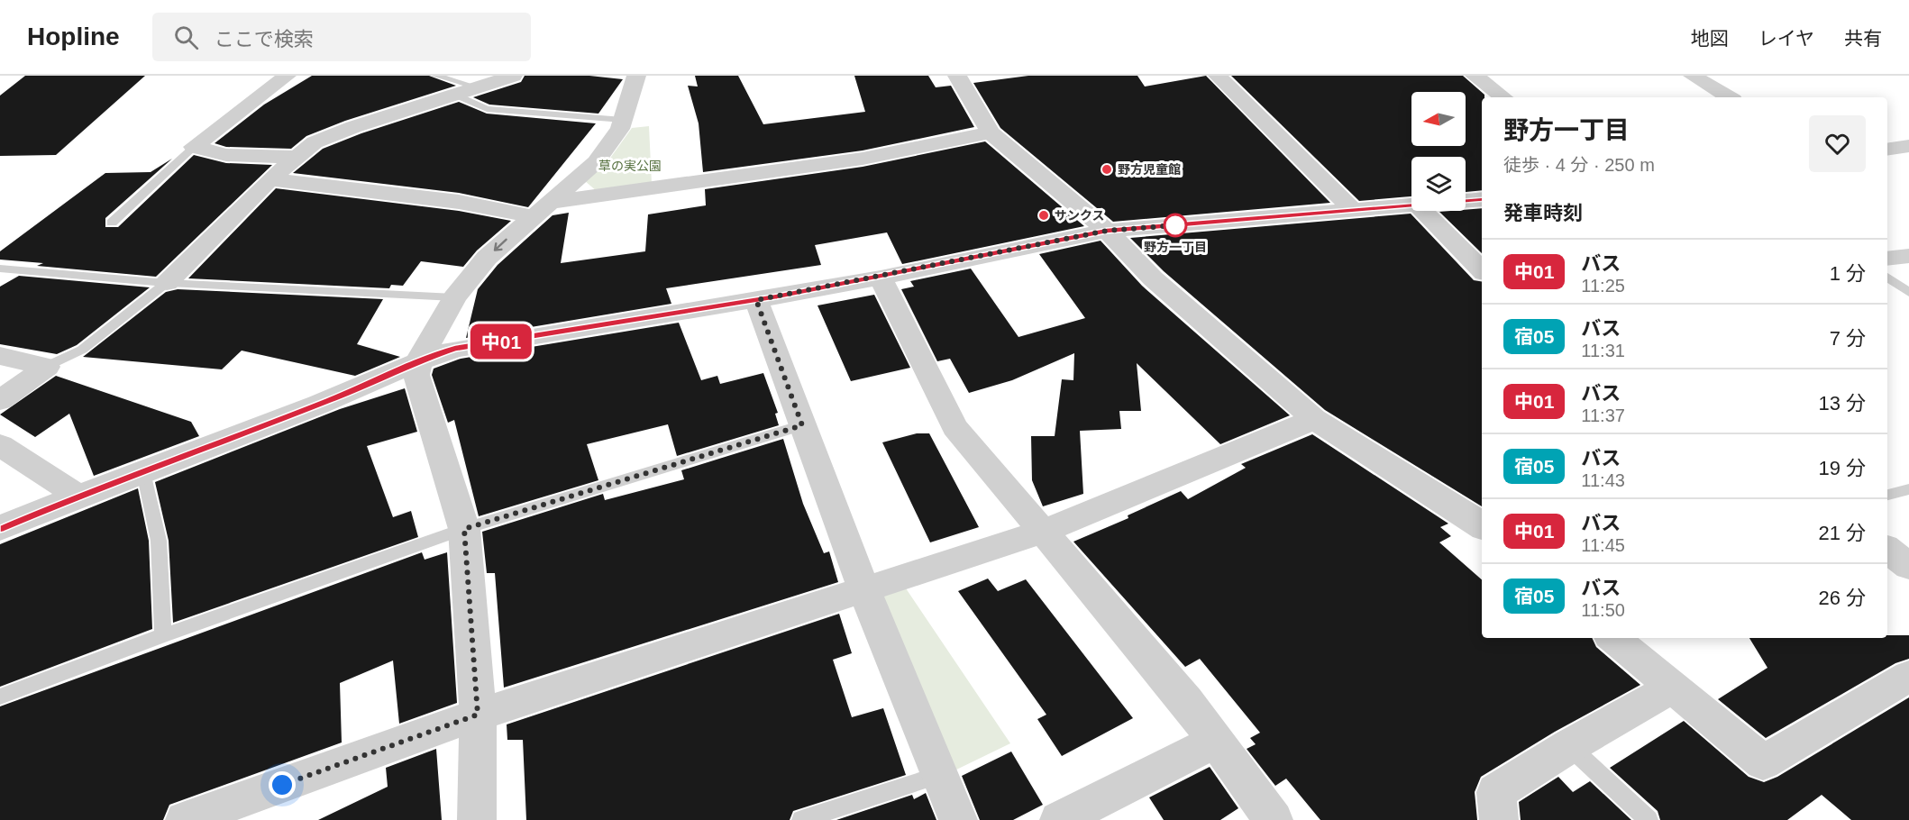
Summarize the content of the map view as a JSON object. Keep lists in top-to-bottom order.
{
  "parks": ["草の実公園"],
  "places": ["野方児童館", "サンクス", "野方一丁目"],
  "lines": ["bus line 中01"],
  "north": "left",
  "page": {
    "header": "Hopline",
    "search": "ここで検索",
    "nav": ["地図", "レイヤ", "共有"],
    "on_map": "中01",
    "heading": [
      ["野方一丁目", "徒歩 · 4 分 · 250 m"],
      "発車時刻"
    ],
    "list": [
      {
        "mark": "中01",
        "name": "バス",
        "note": "11:25",
        "value": "1 分"
      },
      {
        "mark": "宿05",
        "name": "バス",
        "note": "11:31",
        "value": "7 分"
      },
      {
        "mark": "中01",
        "name": "バス",
        "note": "11:37",
        "value": "13 分"
      },
      {
        "mark": "宿05",
        "name": "バス",
        "note": "11:43",
        "value": "19 分"
      },
      {
        "mark": "中01",
        "name": "バス",
        "note": "11:45",
        "value": "21 分"
      },
      {
        "mark": "宿05",
        "name": "バス",
        "note": "11:50",
        "value": "26 分"
      }
    ]
  }
}
